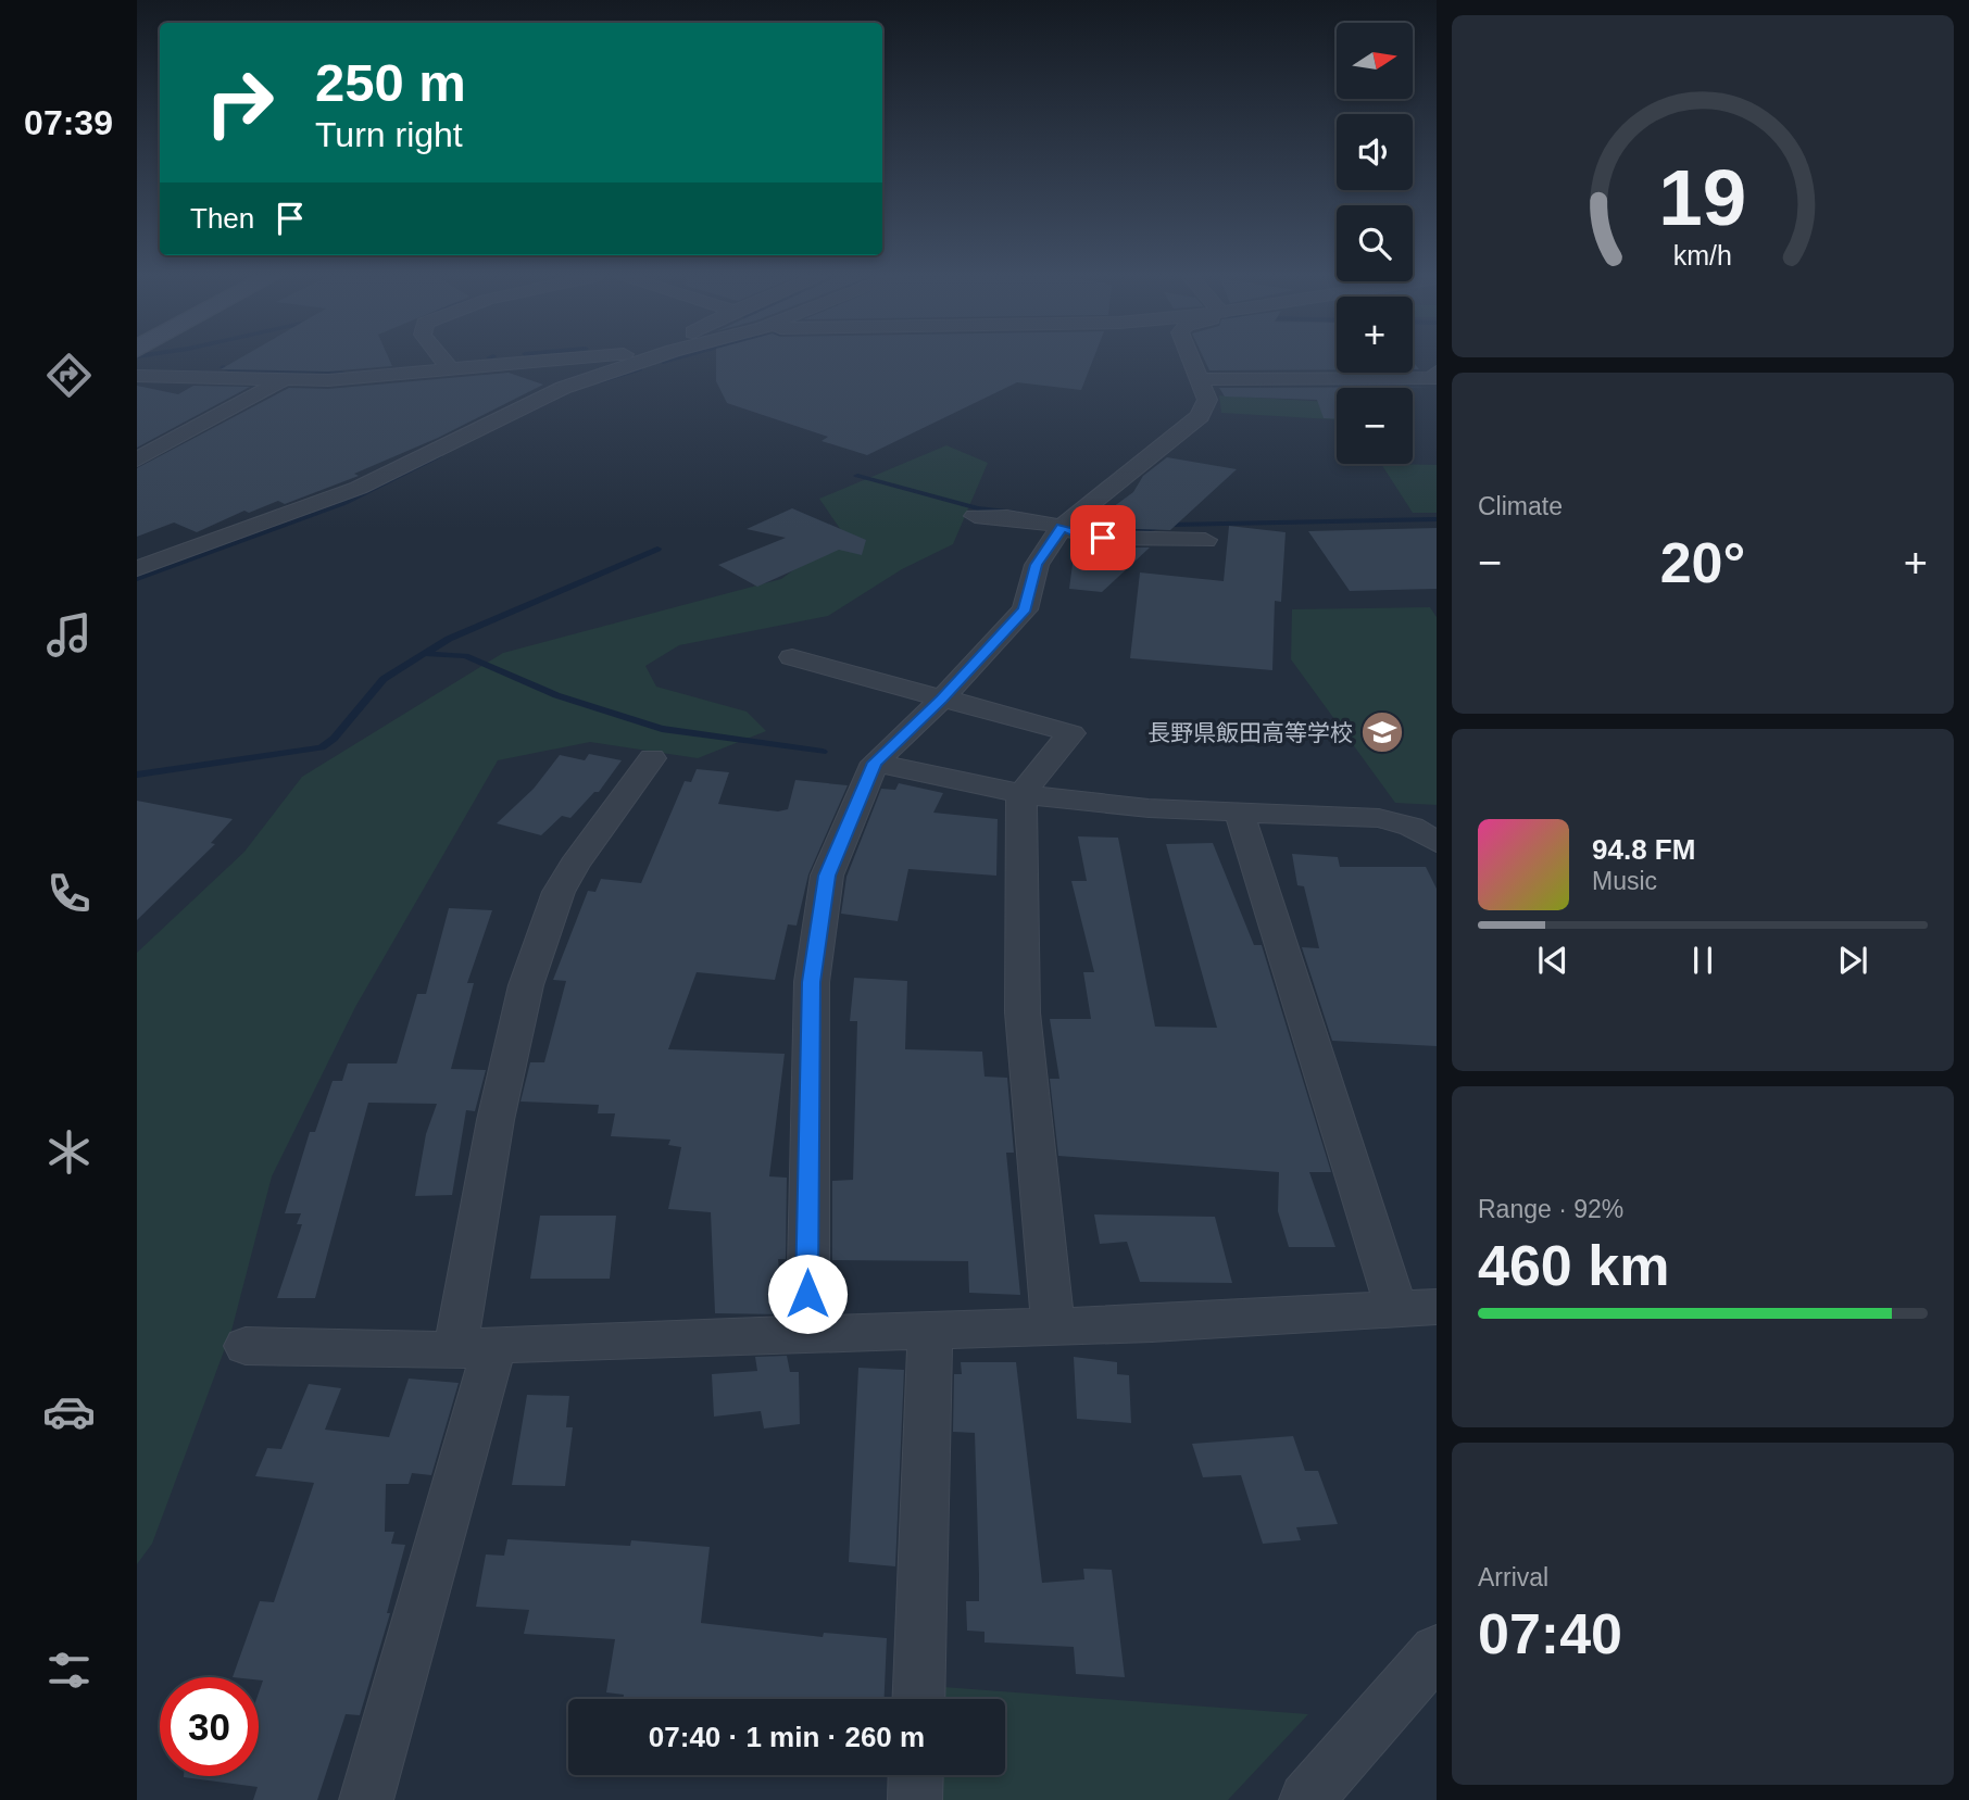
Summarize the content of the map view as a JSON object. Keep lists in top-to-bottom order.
{
  "places": {
    "school or university": ["長野県飯田高等学校"]
  },
  "north": "right",
  "page": {
    "tabs": "07:39",
    "map_buttons": ["+", "−"],
    "turn": ["250 m", "Turn right"],
    "then": "Then",
    "tile": [
      "Climate",
      ["Range · 92%", "460 km"],
      ["Arrival", "07:40"]
    ],
    "heat": ["−", "20°", "+"],
    "song": ["94.8 FM", "Music"],
    "limit": "30",
    "trip": "07:40 · 1 min · 260 m",
    "gauge": ["19", "km/h"]
  }
}
